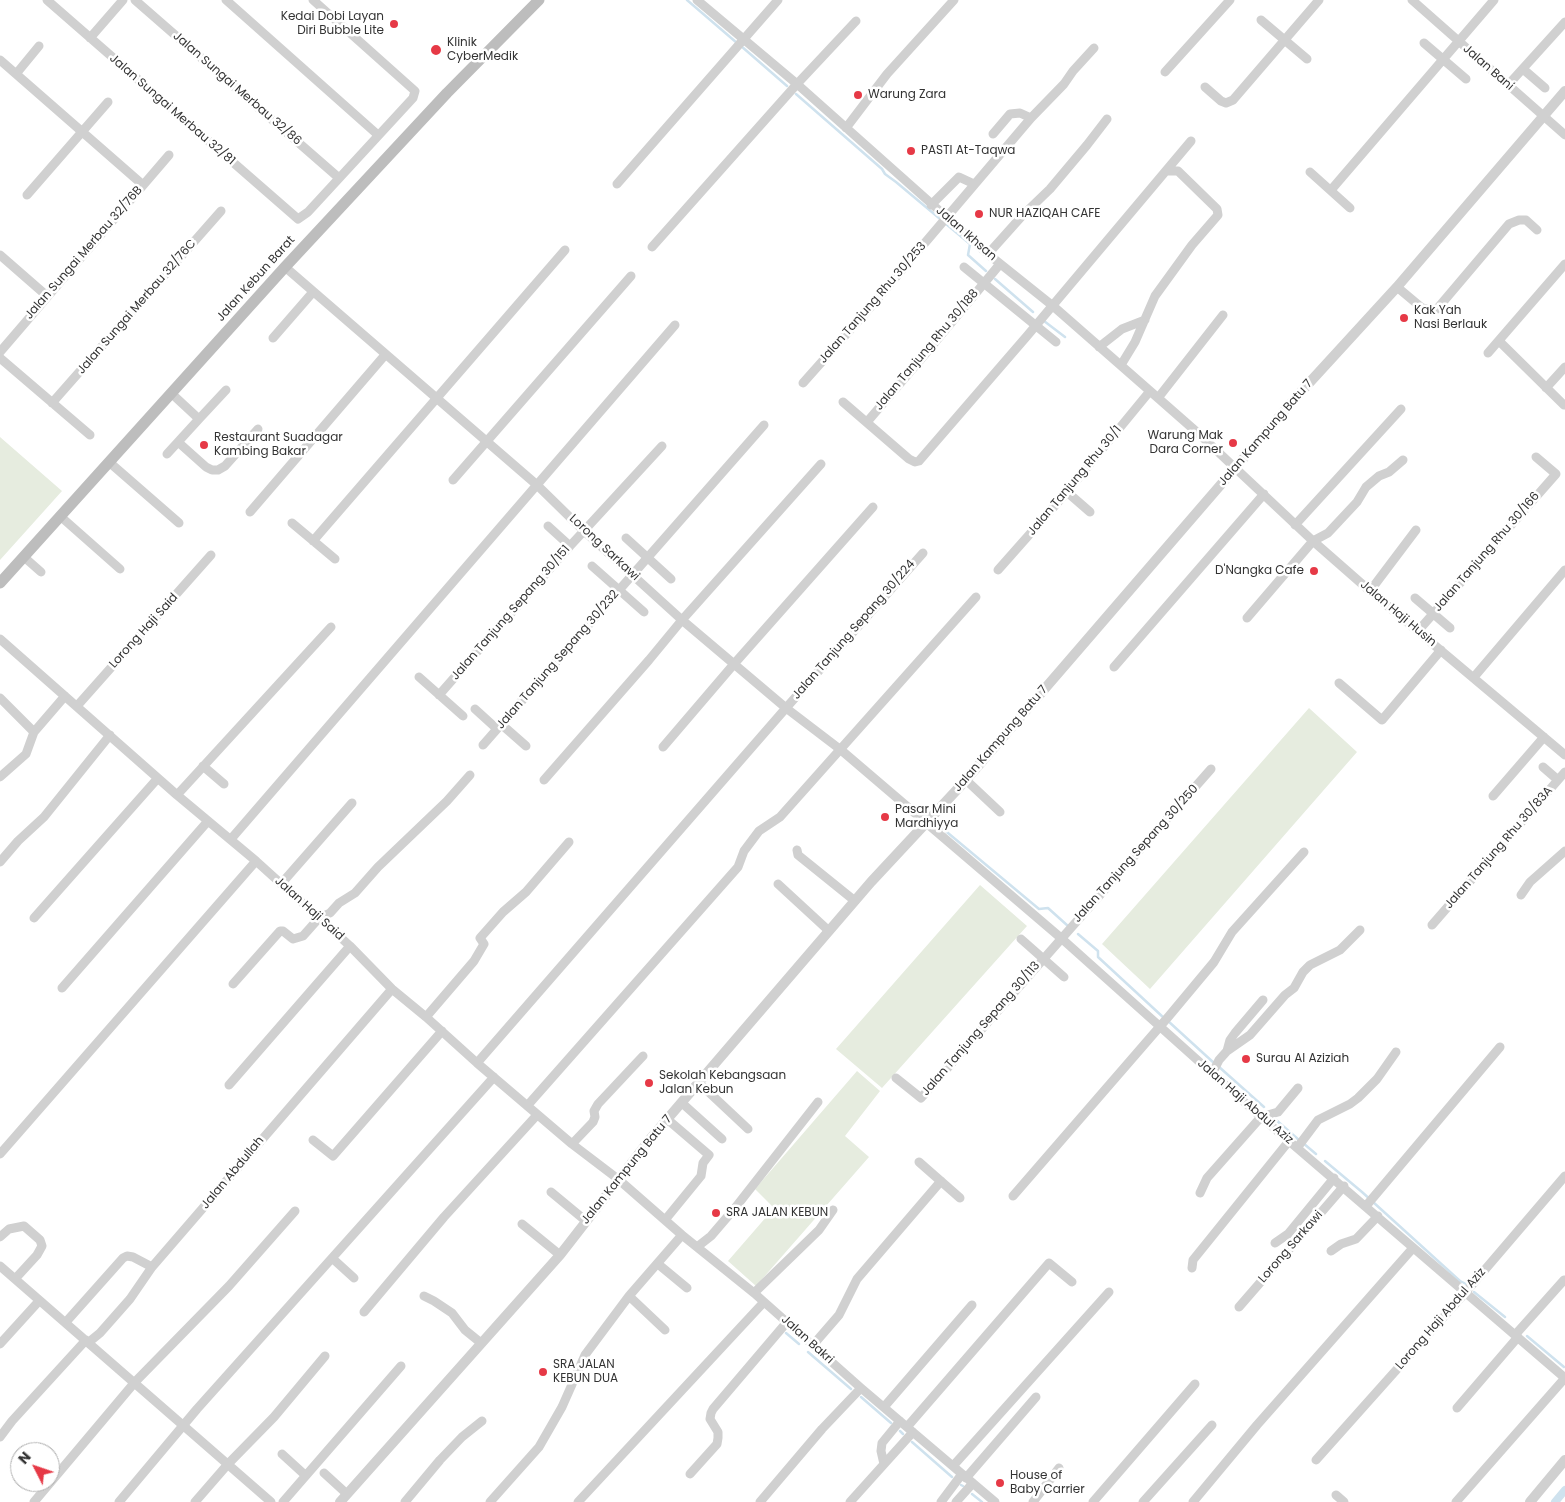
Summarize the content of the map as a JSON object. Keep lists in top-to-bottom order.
{
  "streets": {
    "main road": ["Jalan Kebun Barat"],
    "street": [
      "Jalan Bani",
      "Jalan Sungai Merbau 32/86",
      "Jalan Sungai Merbau 32/81",
      "Jalan Ikhsan",
      "Jalan Sungai Merbau 32/76B",
      "Jalan Tanjung Rhu 30/253",
      "Jalan Sungai Merbau 32/76C",
      "Jalan Tanjung Rhu 30/188",
      "Jalan Kampung Batu 7",
      "Jalan Tanjung Rhu 30/1",
      "Lorong Sarkawi",
      "Jalan Tanjung Rhu 30/166",
      "Jalan Tanjung Sepang 30/151",
      "Jalan Haji Husin",
      "Jalan Tanjung Sepang 30/224",
      "Lorong Haji Said",
      "Jalan Tanjung Sepang 30/232",
      "Jalan Tanjung Rhu 30/83A",
      "Jalan Tanjung Sepang 30/250",
      "Jalan Haji Said",
      "Jalan Tanjung Sepang 30/113",
      "Jalan Haji Abdul Aziz",
      "Jalan Abdullah",
      "Lorong Haji Abdul Aziz",
      "Jalan Bakri"
    ]
  },
  "crossings": [
    ["Jalan Bani", "Jalan Kampung Batu 7"],
    ["Jalan Sungai Merbau 32/86", "Jalan Sungai Merbau 32/81"],
    ["Jalan Ikhsan", "Jalan Tanjung Rhu 30/253"],
    ["Jalan Ikhsan", "Jalan Tanjung Rhu 30/188"],
    ["Jalan Ikhsan", "Jalan Kampung Batu 7"],
    ["Jalan Ikhsan", "Jalan Tanjung Rhu 30/1"],
    ["Jalan Ikhsan", "Jalan Haji Husin"],
    ["Jalan Kebun Barat", "Lorong Sarkawi"],
    ["Jalan Kampung Batu 7", "Lorong Sarkawi"],
    ["Jalan Kampung Batu 7", "Jalan Haji Husin"],
    ["Jalan Kampung Batu 7", "Jalan Haji Said"],
    ["Jalan Kampung Batu 7", "Jalan Haji Abdul Aziz"],
    ["Jalan Kampung Batu 7", "Jalan Bakri"],
    ["Lorong Sarkawi", "Jalan Tanjung Sepang 30/151"],
    ["Lorong Sarkawi", "Jalan Tanjung Sepang 30/224"],
    ["Lorong Sarkawi", "Jalan Tanjung Sepang 30/232"],
    ["Lorong Sarkawi", "Jalan Haji Abdul Aziz"],
    ["Jalan Tanjung Rhu 30/166", "Jalan Haji Husin"],
    ["Jalan Tanjung Sepang 30/224", "Jalan Haji Said"],
    ["Lorong Haji Said", "Jalan Haji Said"],
    ["Jalan Tanjung Sepang 30/250", "Jalan Tanjung Sepang 30/113"],
    ["Jalan Tanjung Sepang 30/250", "Jalan Haji Abdul Aziz"],
    ["Jalan Haji Said", "Jalan Abdullah"],
    ["Jalan Haji Said", "Jalan Bakri"],
    ["Jalan Tanjung Sepang 30/113", "Jalan Haji Abdul Aziz"],
    ["Jalan Haji Abdul Aziz", "Lorong Haji Abdul Aziz"]
  ],
  "places": [
    "Kedai Dobi Layan Diri Bubble Lite",
    "Klinik CyberMedik",
    "Warung Zara",
    "PASTI At-Taqwa",
    "NUR HAZIQAH CAFE",
    "Kak Yah Nasi Berlauk",
    "Warung Mak Dara Corner",
    "Restaurant Suadagar Kambing Bakar",
    "D'Nangka Cafe",
    "Pasar Mini Mardhiyya",
    "Surau Al Aziziah",
    "Sekolah Kebangsaan Jalan Kebun",
    "SRA JALAN KEBUN",
    "SRA JALAN KEBUN DUA",
    "House of Baby Carrier"
  ],
  "north": "top left"
}
